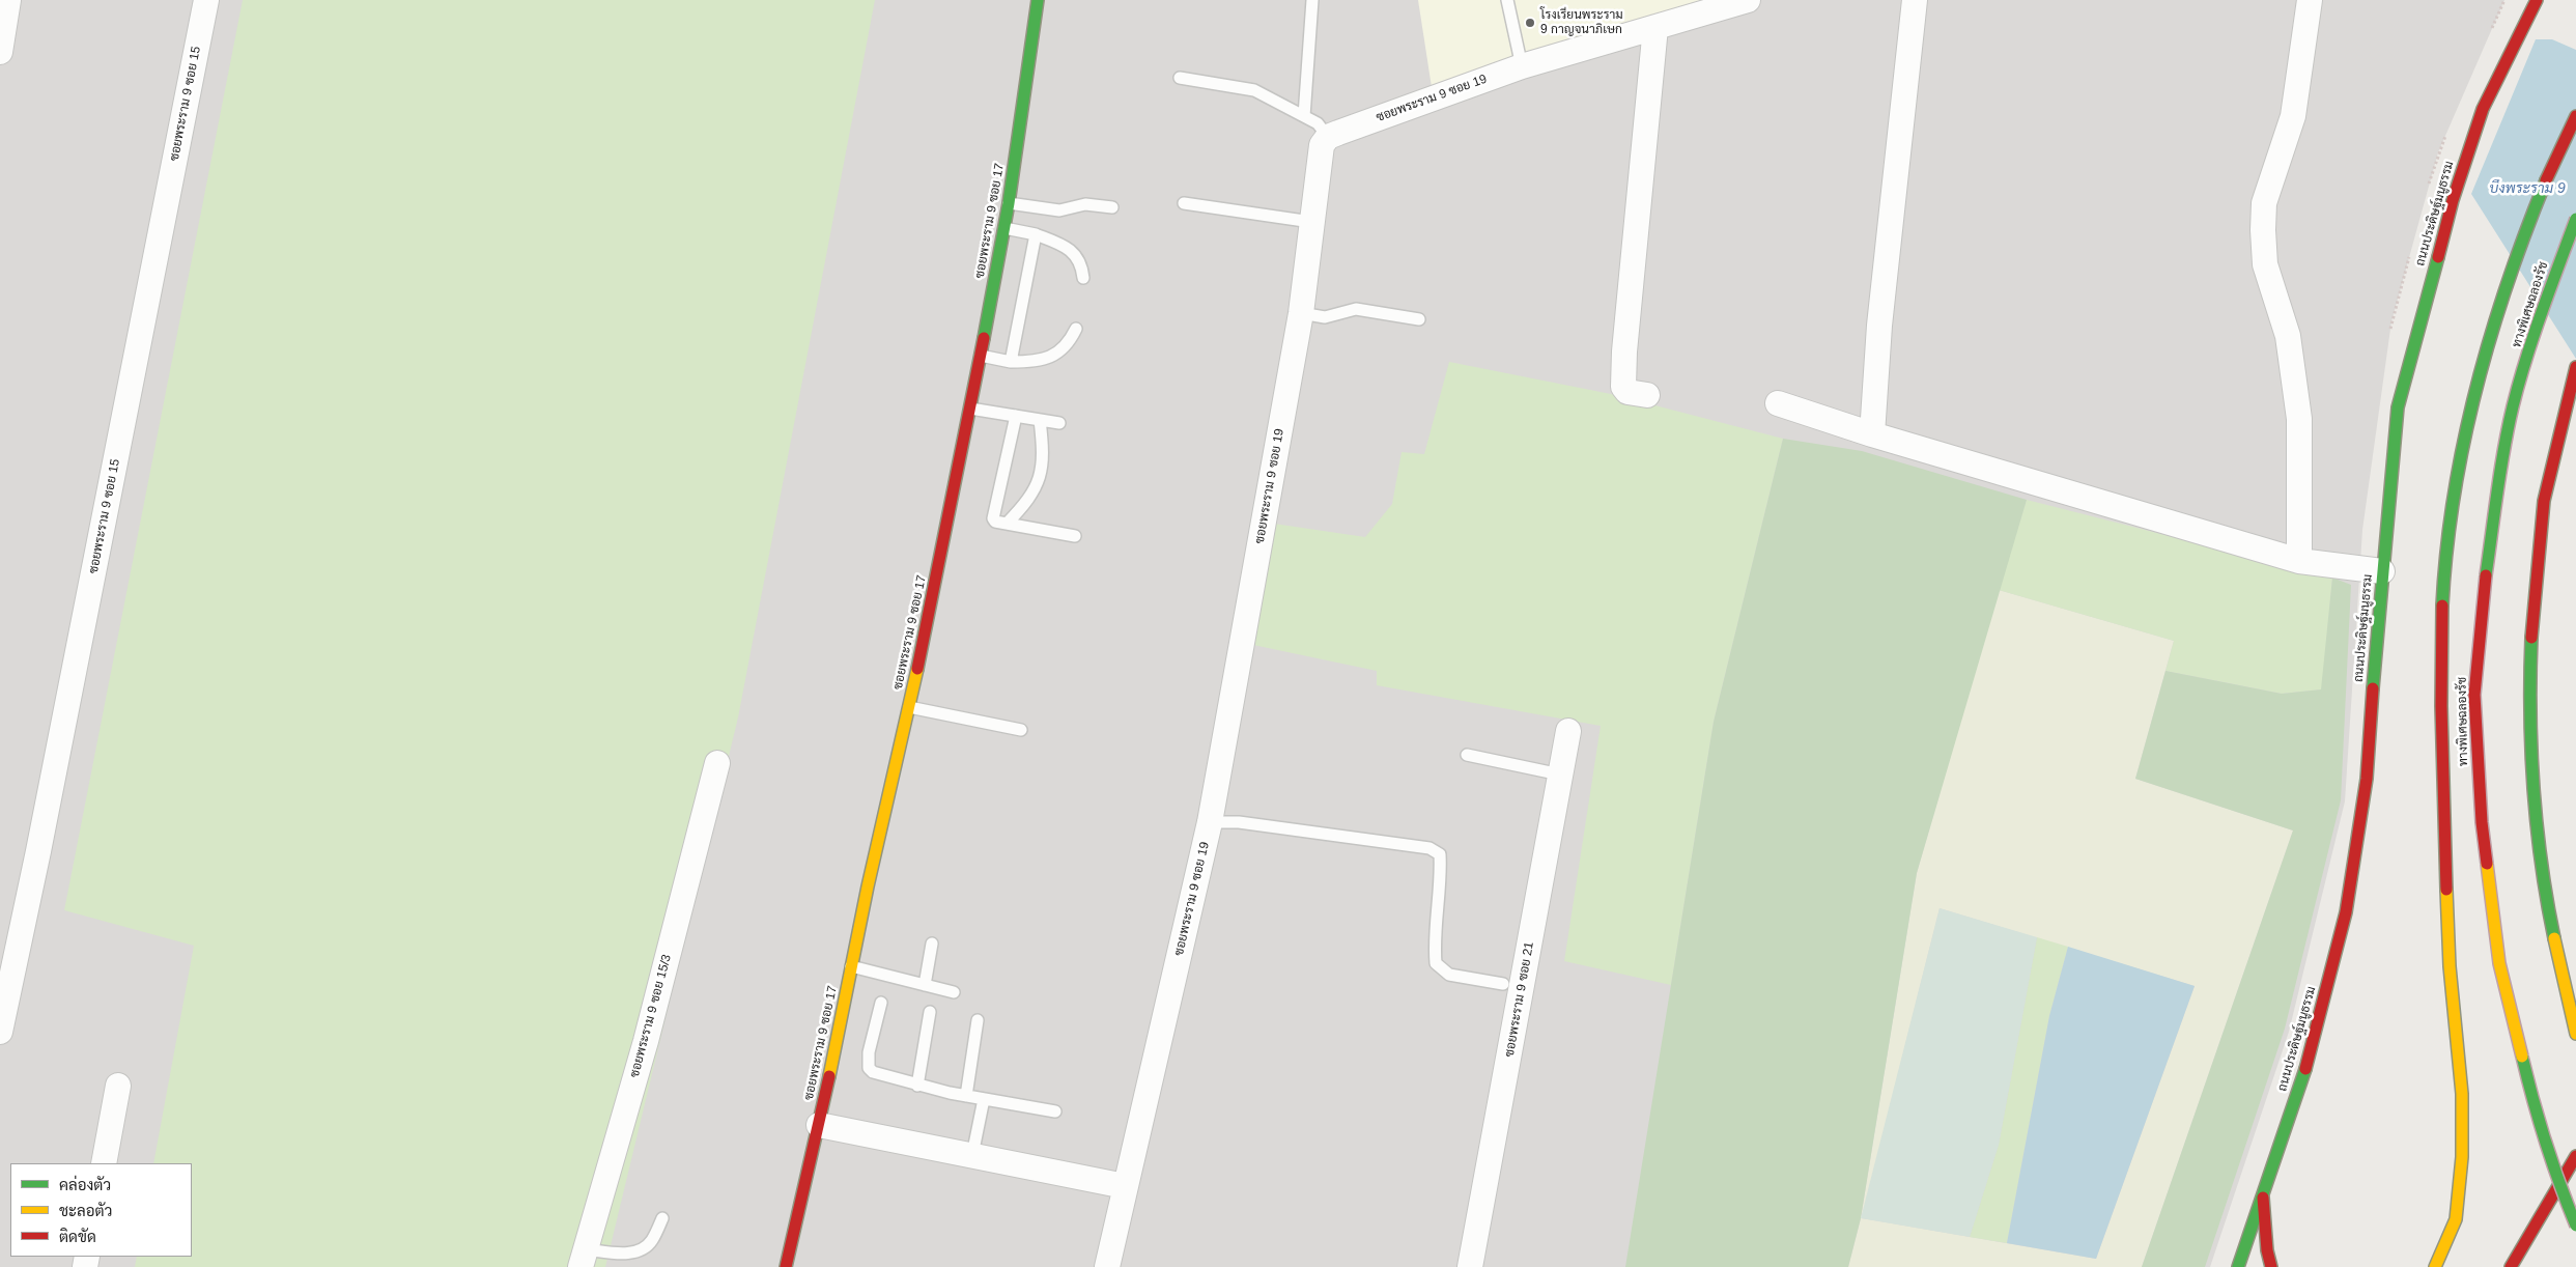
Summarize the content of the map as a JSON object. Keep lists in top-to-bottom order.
{
  "streets": {
    "main road": ["ถนนประดิษฐ์มนูธรรม", "ซอยพระราม 9 ซอย 17", "ทางพิเศษฉลองรัช"],
    "street": [
      "ซอยพระราม 9 ซอย 19",
      "ซอยพระราม 9 ซอย 15",
      "ซอยพระราม 9 ซอย 21",
      "ซอยพระราม 9 ซอย 15/3"
    ]
  },
  "water": ["บึงพระราม 9"],
  "places": ["โรงเรียนพระราม 9 กาญจนาภิเษก"],
  "legend": ["คล่องตัว", "ชะลอตัว", "ติดขัด"]
}
